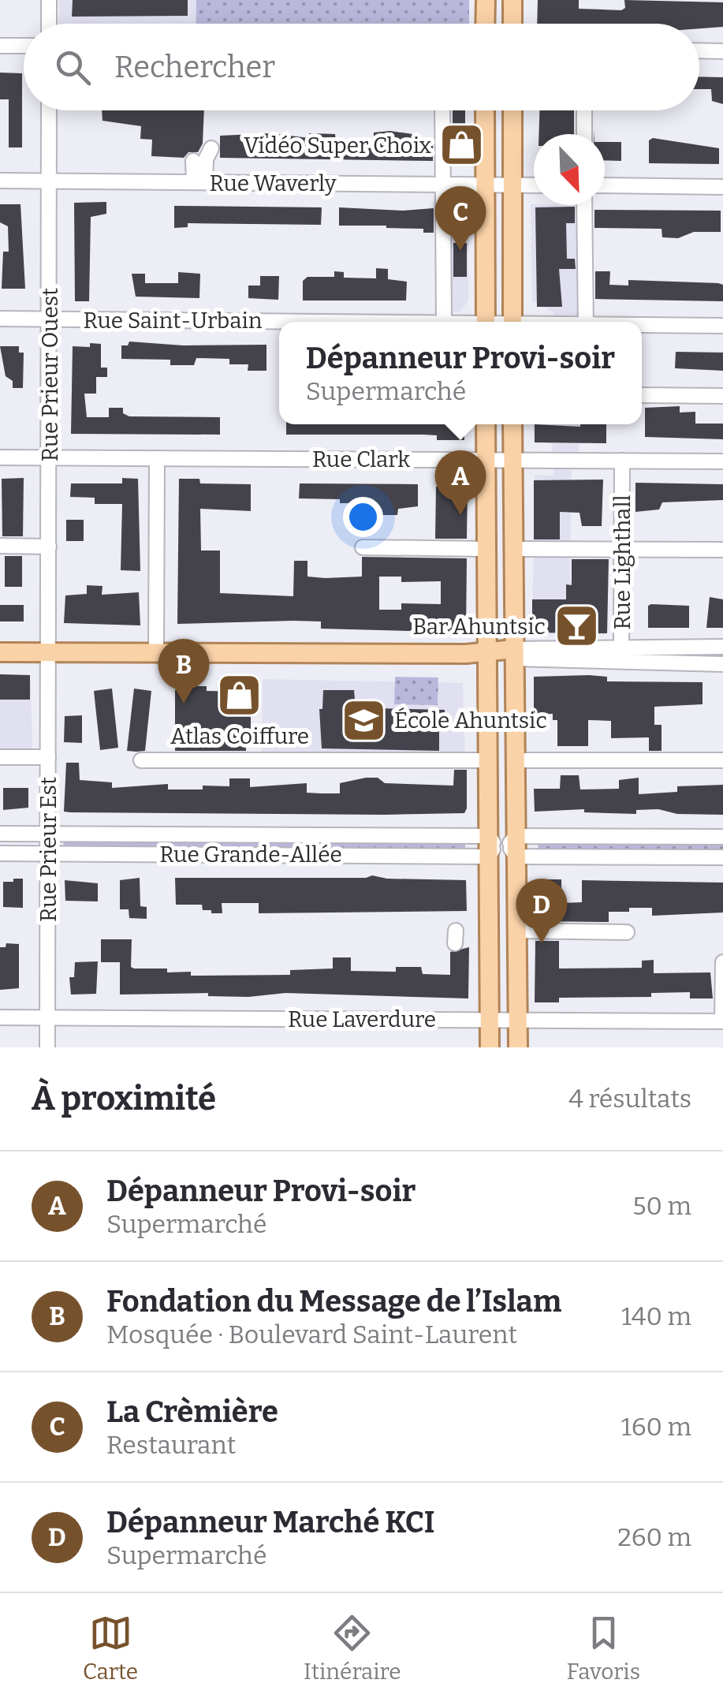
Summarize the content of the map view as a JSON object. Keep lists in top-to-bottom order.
{
  "streets": {
    "street": [
      "Rue Waverly",
      "Rue Saint-Urbain",
      "Rue Prieur Ouest",
      "Rue Clark",
      "Rue Lighthall",
      "Rue Prieur Est",
      "Rue Grande-Allée",
      "Rue Laverdure"
    ]
  },
  "crossings": [
    ["Rue Waverly", "Rue Prieur Ouest"],
    ["Rue Saint-Urbain", "Rue Prieur Ouest"],
    ["Rue Prieur Ouest", "Rue Clark"],
    ["Rue Prieur Ouest", "Rue Prieur Est"],
    ["Rue Clark", "Rue Lighthall"],
    ["Rue Prieur Est", "Rue Grande-Allée"],
    ["Rue Prieur Est", "Rue Laverdure"]
  ],
  "places": {
    "shop": ["Vidéo Super Choix", "Atlas Coiffure"],
    "bar": ["Bar Ahuntsic"],
    "school or university": ["École Ahuntsic"]
  },
  "north": "bottom right",
  "page": {
    "search": "Rechercher",
    "pins": [
      "C",
      "A",
      "B",
      "D"
    ],
    "popup": ["Dépanneur Provi-soir", "Supermarché"],
    "heading": ["À proximité", "4 résultats"],
    "list": [
      {
        "mark": "A",
        "name": "Dépanneur Provi-soir",
        "note": "Supermarché",
        "value": "50 m"
      },
      {
        "mark": "B",
        "name": "Fondation du Message de l’Islam",
        "note": "Mosquée · Boulevard Saint-Laurent",
        "value": "140 m"
      },
      {
        "mark": "C",
        "name": "La Crèmière",
        "note": "Restaurant",
        "value": "160 m"
      },
      {
        "mark": "D",
        "name": "Dépanneur Marché KCI",
        "note": "Supermarché",
        "value": "260 m"
      }
    ],
    "nav": ["Carte", "Itinéraire", "Favoris"]
  }
}
